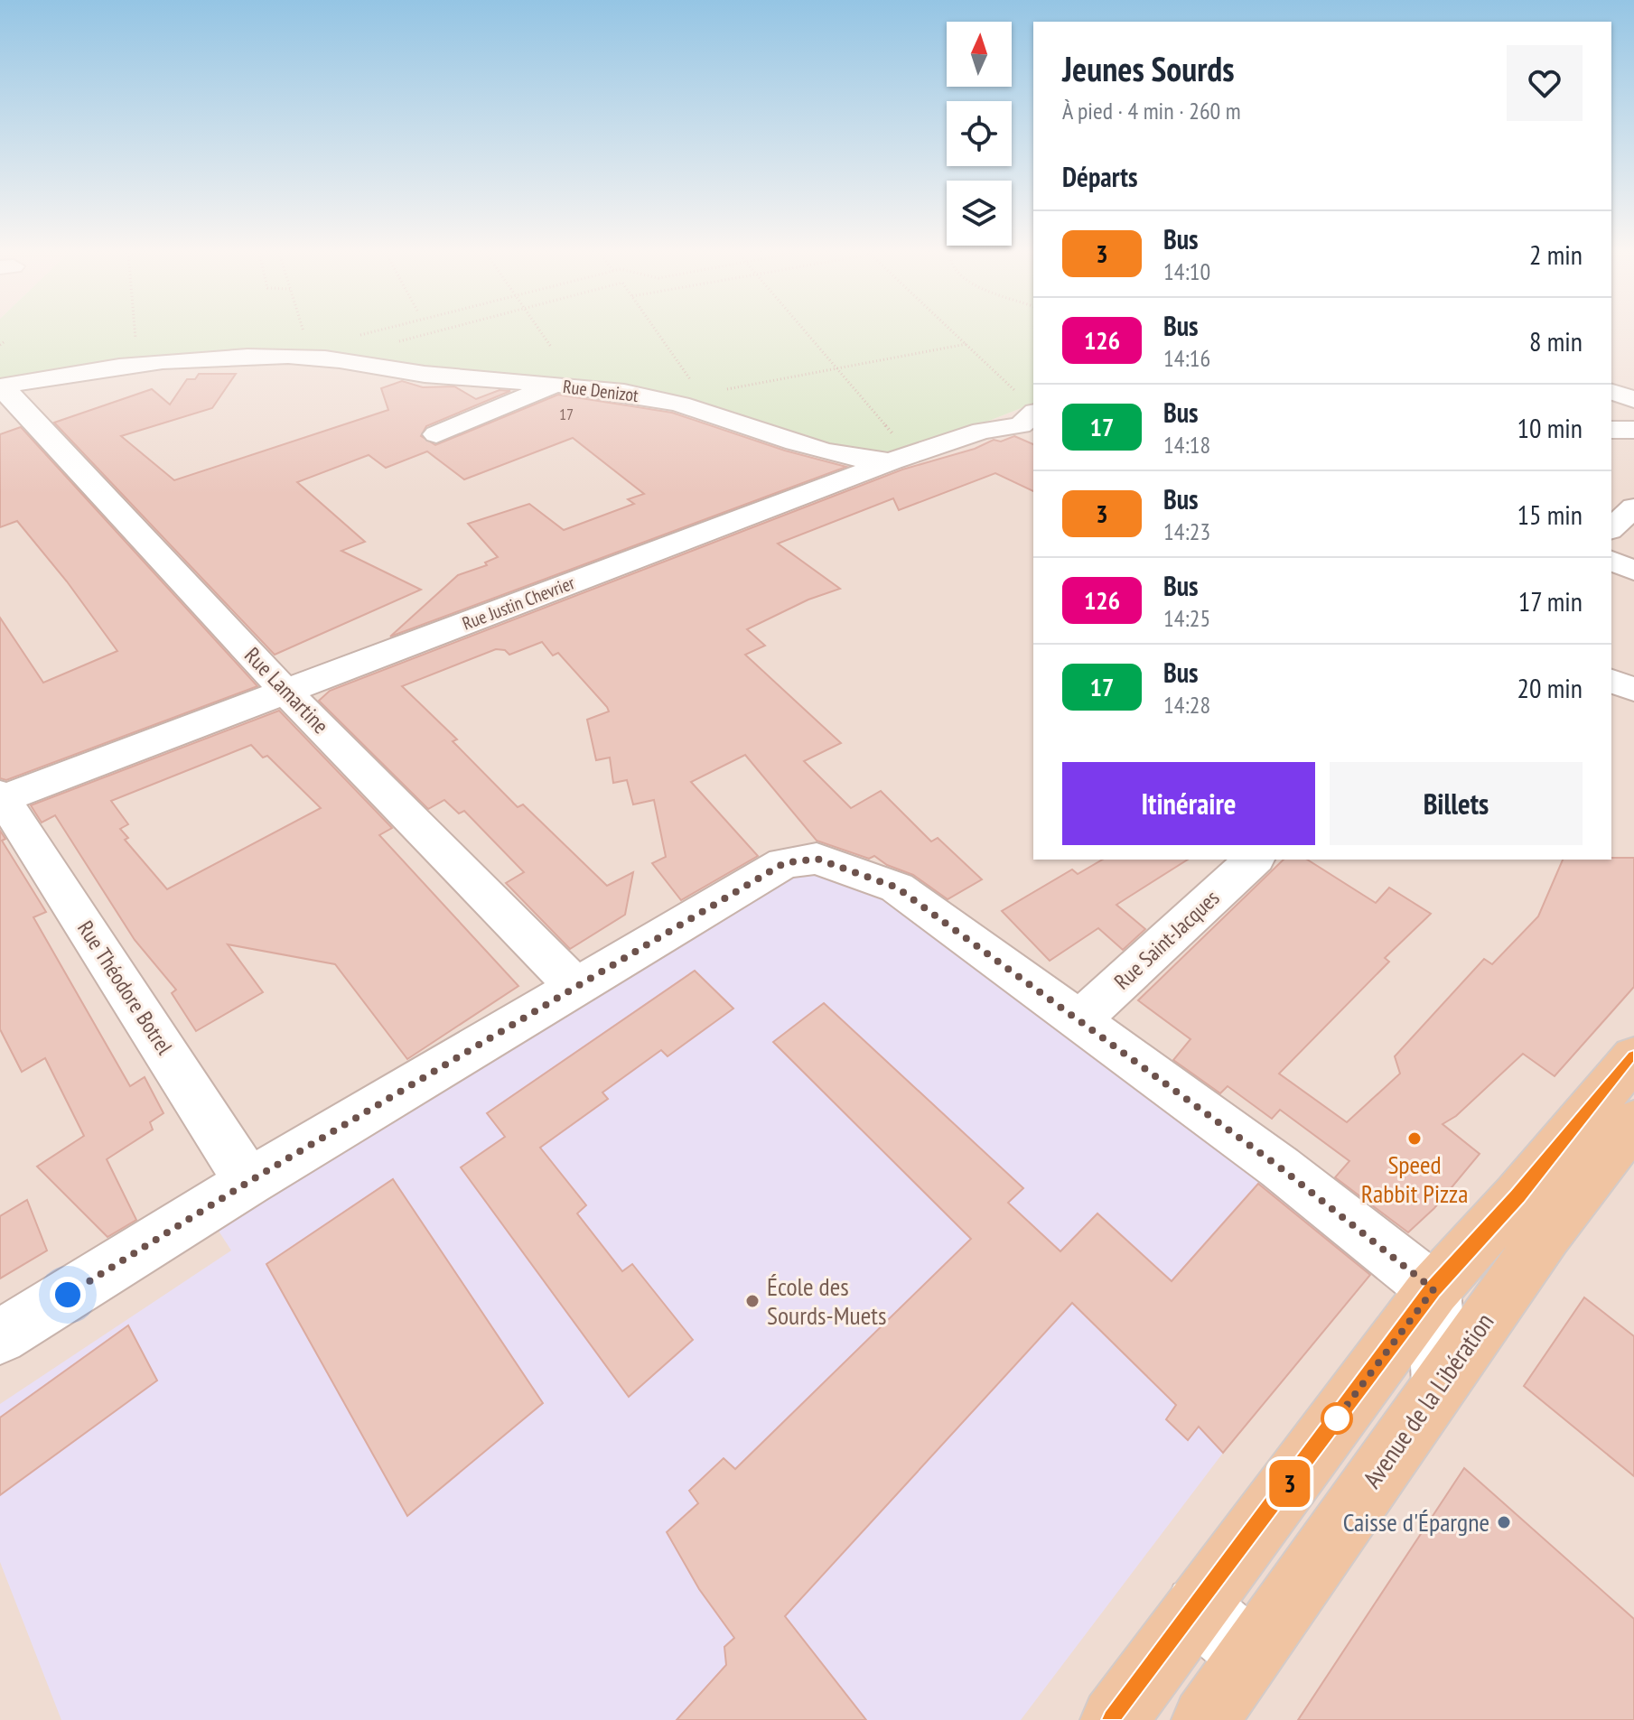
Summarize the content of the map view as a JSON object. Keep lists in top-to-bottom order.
{
  "streets": {
    "main road": ["Avenue de la Libération"],
    "street": [
      "Rue Denizot",
      "Rue Justin Chevrier",
      "Rue Lamartine",
      "Rue Saint-Jacques",
      "Rue Théodore Botrel"
    ]
  },
  "crossings": [
    ["Rue Denizot", "Rue Justin Chevrier"],
    ["Rue Justin Chevrier", "Rue Lamartine"],
    ["Rue Justin Chevrier", "Rue Théodore Botrel"]
  ],
  "places": ["Speed Rabbit Pizza", "École des Sourds-Muets", "Caisse d'Épargne"],
  "lines": ["bus line 3"],
  "house_numbers": ["17"],
  "north": "top",
  "page": {
    "on_map": "3",
    "heading": [
      ["Jeunes Sourds", "À pied · 4 min · 260 m"],
      "Départs"
    ],
    "list": [
      {
        "mark": "3",
        "name": "Bus",
        "note": "14:10",
        "value": "2 min"
      },
      {
        "mark": "126",
        "name": "Bus",
        "note": "14:16",
        "value": "8 min"
      },
      {
        "mark": "17",
        "name": "Bus",
        "note": "14:18",
        "value": "10 min"
      },
      {
        "mark": "3",
        "name": "Bus",
        "note": "14:23",
        "value": "15 min"
      },
      {
        "mark": "126",
        "name": "Bus",
        "note": "14:25",
        "value": "17 min"
      },
      {
        "mark": "17",
        "name": "Bus",
        "note": "14:28",
        "value": "20 min"
      }
    ],
    "buttons": ["Itinéraire", "Billets"]
  }
}
